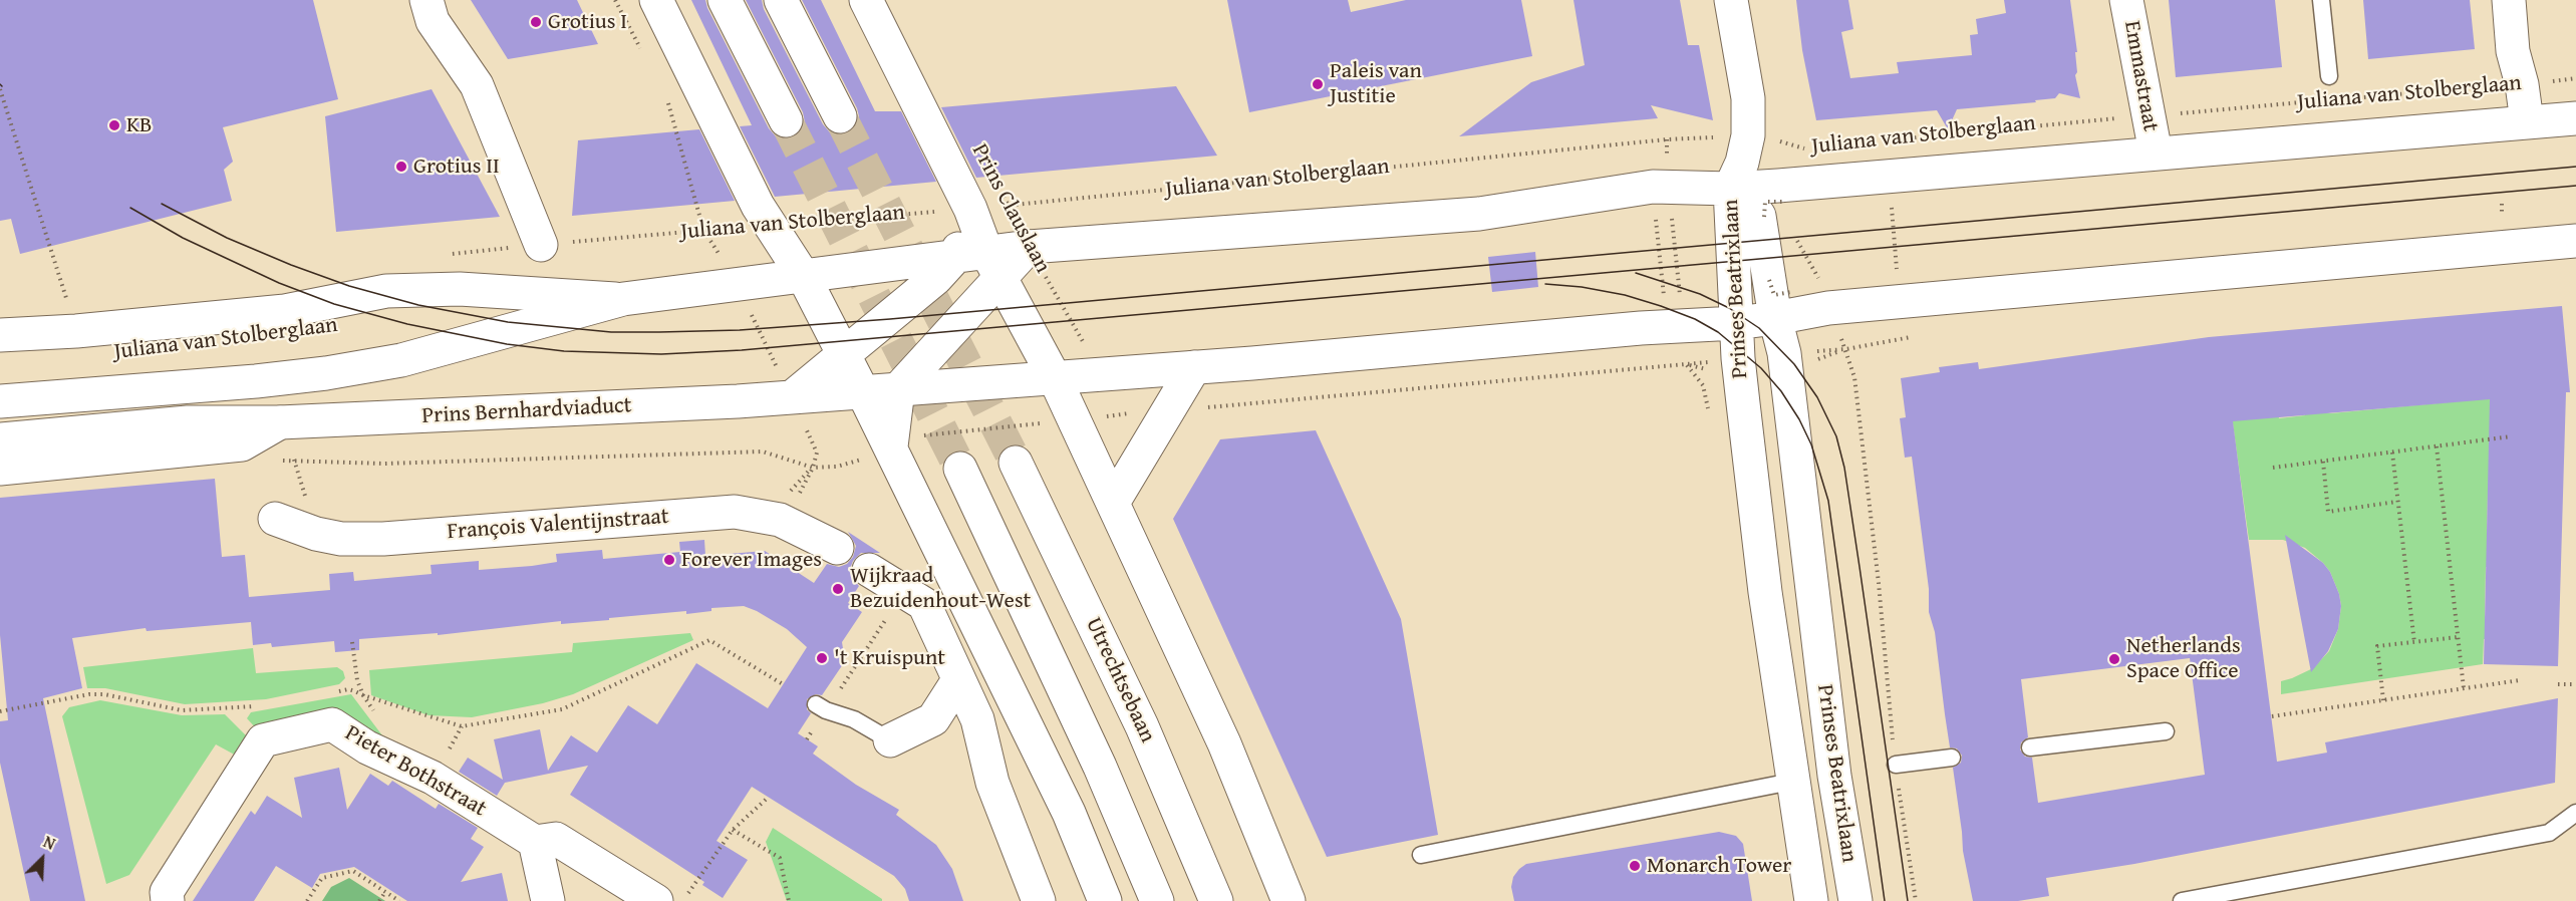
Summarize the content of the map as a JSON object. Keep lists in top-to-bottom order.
{
  "streets": {
    "street": [
      "Emmastraat",
      "Juliana van Stolberglaan",
      "Prins Clauslaan",
      "Prinses Beatrixlaan",
      "Prins Bernhardviaduct",
      "François Valentijnstraat",
      "Utrechtsebaan",
      "Pieter Bothstraat"
    ]
  },
  "crossings": [
    ["Emmastraat", "Juliana van Stolberglaan"],
    ["Juliana van Stolberglaan", "Prins Clauslaan"],
    ["Juliana van Stolberglaan", "Prinses Beatrixlaan"],
    ["Prins Clauslaan", "Prins Bernhardviaduct"]
  ],
  "places": [
    "Grotius I",
    "Paleis van Justitie",
    "KB",
    "Grotius II",
    "Forever Images",
    "Wijkraad Bezuidenhout-West",
    "'t Kruispunt",
    "Netherlands Space Office",
    "Monarch Tower"
  ],
  "north": "top right"
}
